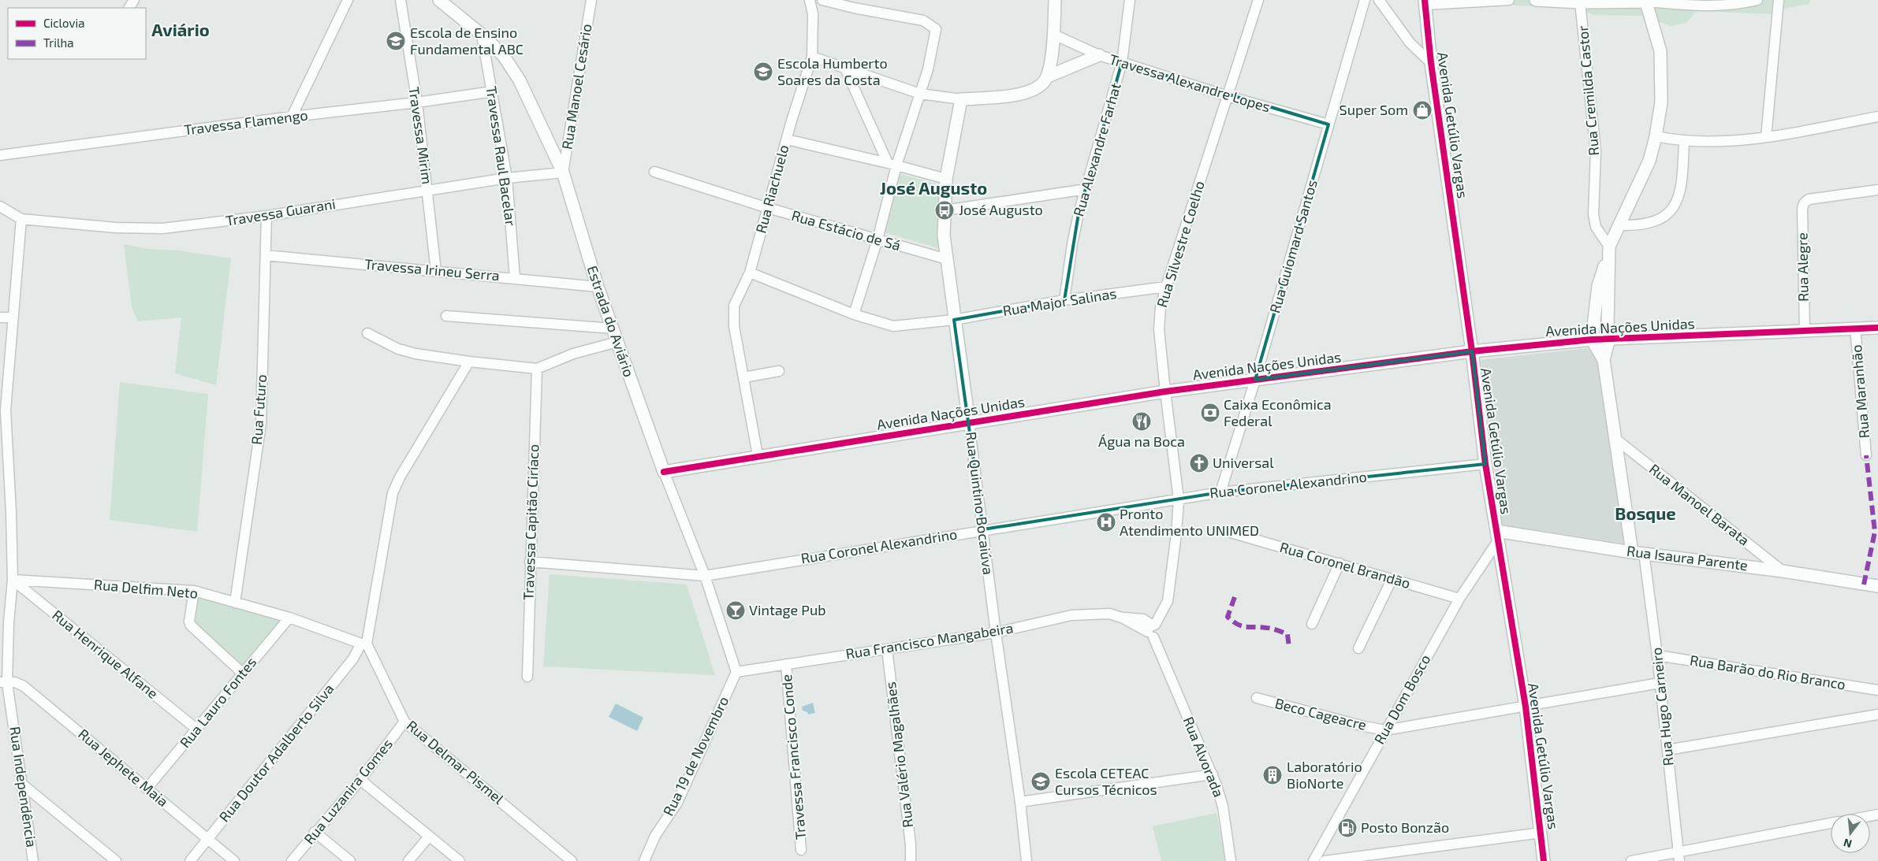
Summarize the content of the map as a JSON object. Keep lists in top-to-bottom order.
{
  "streets": {
    "street": [
      "Travessa Alexandre Lopes",
      "Rua Manoel Cesário",
      "Rua Cremilda Castor",
      "Travessa Flamengo",
      "Avenida Getúlio Vargas",
      "Travessa Mirim",
      "Rua Alexandre Farhat",
      "Travessa Raul Bacelar",
      "Rua Riachuelo",
      "Travessa Guarani",
      "Rua Estácio de Sá",
      "Rua Silvestre Coelho",
      "Rua Guiomard Santos",
      "Rua Alegre",
      "Travessa Irineu Serra",
      "Rua Major Salinas",
      "Estrada do Aviário",
      "Avenida Nações Unidas",
      "Rua Maranhão",
      "Rua Futuro",
      "Rua Coronel Alexandrino",
      "Rua Quintino Bocaiúva",
      "Rua Manoel Barata",
      "Travessa Capitão Ciríaco",
      "Rua Isaura Parente",
      "Rua Coronel Brandão",
      "Rua Delfim Neto",
      "Rua Francisco Mangabeira",
      "Rua Henrique Alfane",
      "Rua Barão do Rio Branco",
      "Rua Dom Bosco",
      "Rua Lauro Fontes",
      "Rua Hugo Carneiro",
      "Beco Cageacre",
      "Rua Doutor Adalberto Silva",
      "Rua Valério Magalhães",
      "Rua 19 de Novembro",
      "Travessa Francisco Conde",
      "Rua Alvorada",
      "Rua Delmar Pismel",
      "Rua Jephete Maia",
      "Rua Independência",
      "Rua Luzanira Gomes"
    ]
  },
  "crossings": [
    ["Travessa Alexandre Lopes", "Rua Alexandre Farhat"],
    ["Travessa Alexandre Lopes", "Rua Silvestre Coelho"],
    ["Travessa Alexandre Lopes", "Rua Guiomard Santos"],
    ["Rua Manoel Cesário", "Travessa Guarani"],
    ["Rua Manoel Cesário", "Estrada do Aviário"],
    ["Travessa Flamengo", "Travessa Mirim"],
    ["Travessa Flamengo", "Travessa Raul Bacelar"],
    ["Avenida Getúlio Vargas", "Avenida Nações Unidas"],
    ["Avenida Getúlio Vargas", "Rua Coronel Alexandrino"],
    ["Avenida Getúlio Vargas", "Rua Isaura Parente"],
    ["Avenida Getúlio Vargas", "Rua Dom Bosco"],
    ["Travessa Mirim", "Travessa Guarani"],
    ["Travessa Mirim", "Travessa Irineu Serra"],
    ["Rua Alexandre Farhat", "Rua Major Salinas"],
    ["Travessa Raul Bacelar", "Travessa Guarani"],
    ["Travessa Raul Bacelar", "Travessa Irineu Serra"],
    ["Travessa Raul Bacelar", "Estrada do Aviário"],
    ["Rua Riachuelo", "Rua Estácio de Sá"],
    ["Rua Riachuelo", "Rua Major Salinas"],
    ["Rua Riachuelo", "Avenida Nações Unidas"],
    ["Travessa Guarani", "Estrada do Aviário"],
    ["Travessa Guarani", "Rua Futuro"],
    ["Travessa Guarani", "Rua Independência"],
    ["Rua Estácio de Sá", "Rua Quintino Bocaiúva"],
    ["Rua Silvestre Coelho", "Rua Major Salinas"],
    ["Rua Silvestre Coelho", "Avenida Nações Unidas"],
    ["Rua Silvestre Coelho", "Rua Coronel Alexandrino"],
    ["Rua Silvestre Coelho", "Rua Francisco Mangabeira"],
    ["Rua Silvestre Coelho", "Rua Alvorada"],
    ["Rua Guiomard Santos", "Avenida Nações Unidas"],
    ["Rua Guiomard Santos", "Rua Coronel Alexandrino"],
    ["Rua Alegre", "Avenida Nações Unidas"],
    ["Travessa Irineu Serra", "Estrada do Aviário"],
    ["Travessa Irineu Serra", "Rua Futuro"],
    ["Rua Major Salinas", "Rua Quintino Bocaiúva"],
    ["Estrada do Aviário", "Avenida Nações Unidas"],
    ["Estrada do Aviário", "Rua Coronel Alexandrino"],
    ["Estrada do Aviário", "Rua Francisco Mangabeira"],
    ["Estrada do Aviário", "Rua 19 de Novembro"],
    ["Avenida Nações Unidas", "Rua Maranhão"],
    ["Avenida Nações Unidas", "Rua Quintino Bocaiúva"],
    ["Rua Futuro", "Rua Delfim Neto"],
    ["Rua Coronel Alexandrino", "Rua Quintino Bocaiúva"],
    ["Rua Coronel Alexandrino", "Travessa Capitão Ciríaco"],
    ["Rua Quintino Bocaiúva", "Rua Francisco Mangabeira"],
    ["Rua Manoel Barata", "Rua Isaura Parente"],
    ["Rua Isaura Parente", "Rua Dom Bosco"],
    ["Rua Isaura Parente", "Rua Hugo Carneiro"],
    ["Rua Coronel Brandão", "Rua Dom Bosco"],
    ["Rua Delfim Neto", "Rua Henrique Alfane"],
    ["Rua Delfim Neto", "Rua Lauro Fontes"],
    ["Rua Delfim Neto", "Rua Doutor Adalberto Silva"],
    ["Rua Delfim Neto", "Rua Delmar Pismel"],
    ["Rua Delfim Neto", "Rua Independência"],
    ["Rua Francisco Mangabeira", "Rua Valério Magalhães"],
    ["Rua Francisco Mangabeira", "Rua 19 de Novembro"],
    ["Rua Francisco Mangabeira", "Travessa Francisco Conde"],
    ["Rua Francisco Mangabeira", "Rua Alvorada"],
    ["Rua Henrique Alfane", "Rua Lauro Fontes"],
    ["Rua Henrique Alfane", "Rua Independência"],
    ["Rua Barão do Rio Branco", "Rua Hugo Carneiro"],
    ["Rua Dom Bosco", "Beco Cageacre"],
    ["Rua Lauro Fontes", "Rua Jephete Maia"],
    ["Rua Doutor Adalberto Silva", "Rua Delmar Pismel"],
    ["Rua Doutor Adalberto Silva", "Rua Jephete Maia"],
    ["Rua Delmar Pismel", "Rua Luzanira Gomes"],
    ["Rua Jephete Maia", "Rua Independência"]
  ],
  "districts": ["Aviário", "José Augusto", "Bosque"],
  "places": {
    "school or university": ["Escola de Ensino Fundamental ABC", "Escola Humberto Soares da Costa", "Escola CETEAC Cursos Técnicos"],
    "shop": ["Super Som"],
    "bus stop": ["José Augusto"],
    "bank": ["Caixa Econômica Federal"],
    "restaurant": ["Água na Boca"],
    "church": ["Universal"],
    "hospital": ["Pronto Atendimento UNIMED"],
    "bar": ["Vintage Pub"],
    "building": ["Laboratório BioNorte"],
    "fuel station": ["Posto Bonzão"]
  },
  "legend": ["Ciclovia", "Trilha"],
  "north": "bottom"
}
